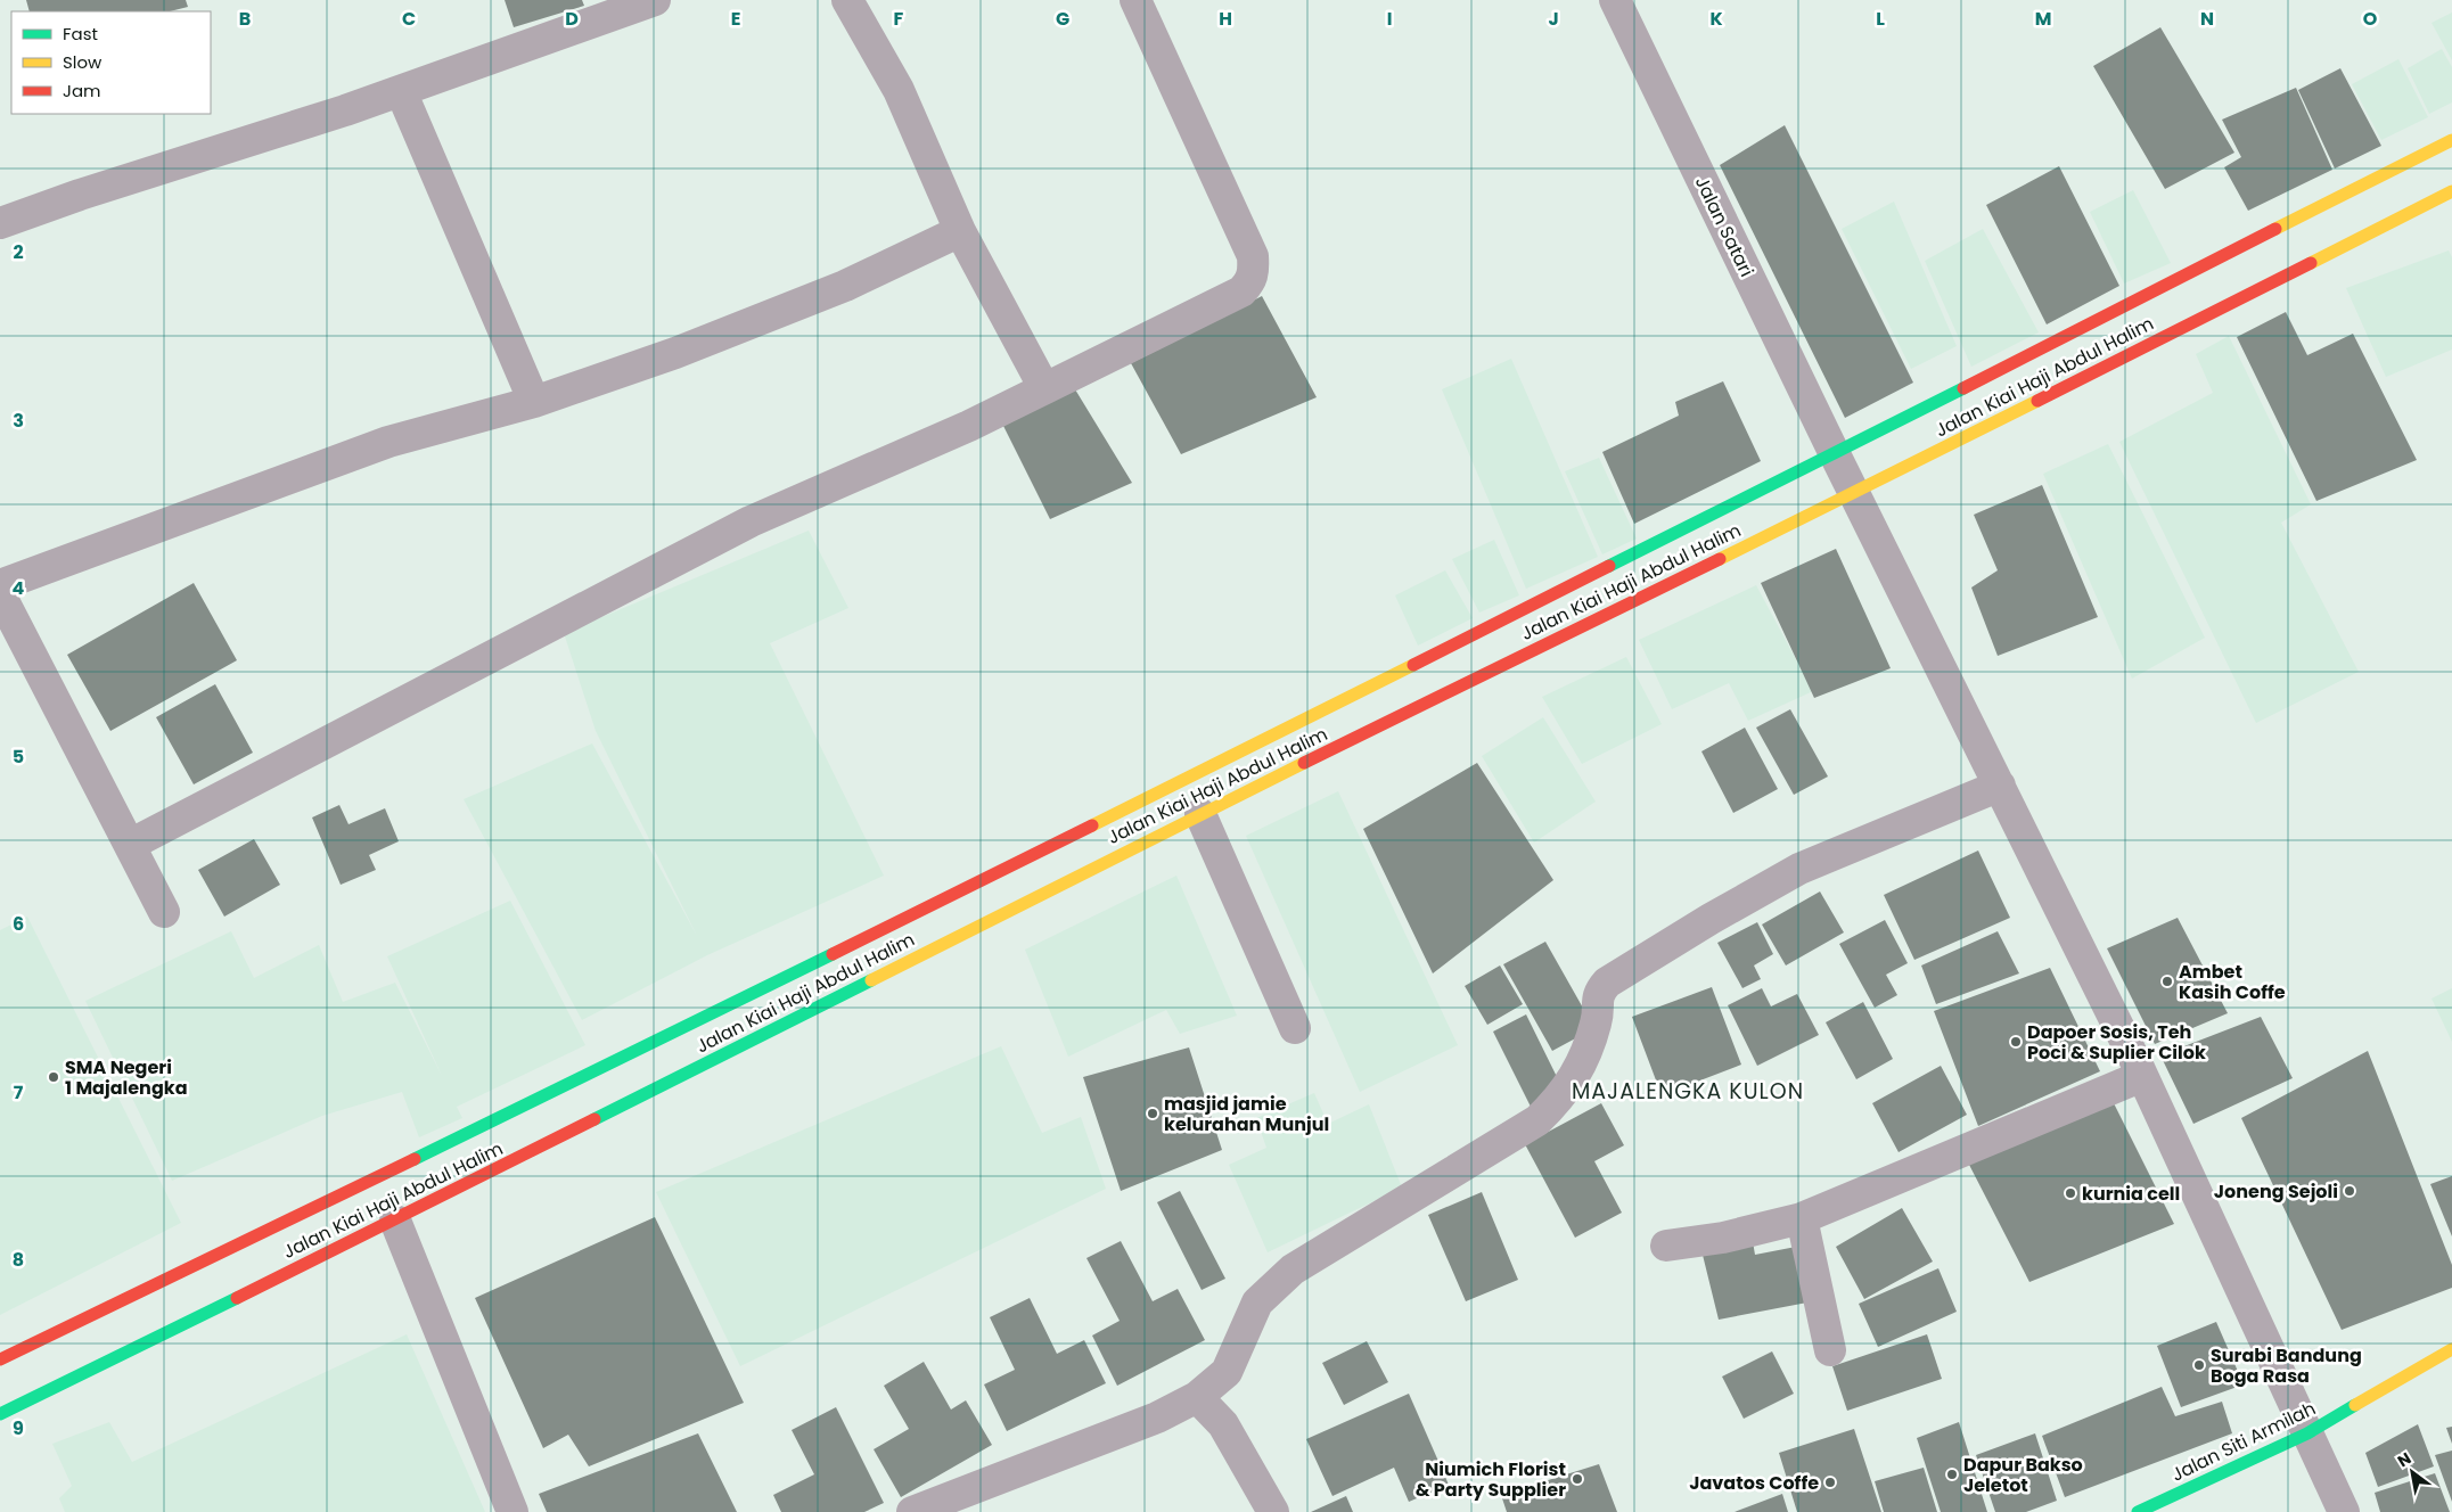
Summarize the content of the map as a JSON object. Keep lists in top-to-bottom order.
{
  "streets": {
    "main road": ["Jalan Kiai Haji Abdul Halim", "Jalan Siti Armilah"],
    "street": ["Jalan Satari"]
  },
  "crossings": [
    ["Jalan Satari", "Jalan Kiai Haji Abdul Halim"],
    ["Jalan Satari", "Jalan Siti Armilah"]
  ],
  "districts": ["MAJALENGKA KULON"],
  "places": [
    "Ambet Kasih Coffe",
    "Dapoer Sosis, Teh Poci & Suplier Cilok",
    "SMA Negeri 1 Majalengka",
    "masjid jamie kelurahan Munjul",
    "Joneng Sejoli",
    "kurnia cell",
    "Surabi Bandung Boga Rasa",
    "Dapur Bakso Jeletot",
    "Niumich Florist & Party Supplier",
    "Javatos Coffe"
  ],
  "legend": ["Fast", "Slow", "Jam"],
  "north": "top left",
  "grid": {
    "columns": [
      "B",
      "C",
      "D",
      "E",
      "F",
      "G",
      "H",
      "I",
      "J",
      "K",
      "L",
      "M",
      "N",
      "O"
    ],
    "rows": [
      "2",
      "3",
      "4",
      "5",
      "6",
      "7",
      "8",
      "9"
    ]
  }
}
